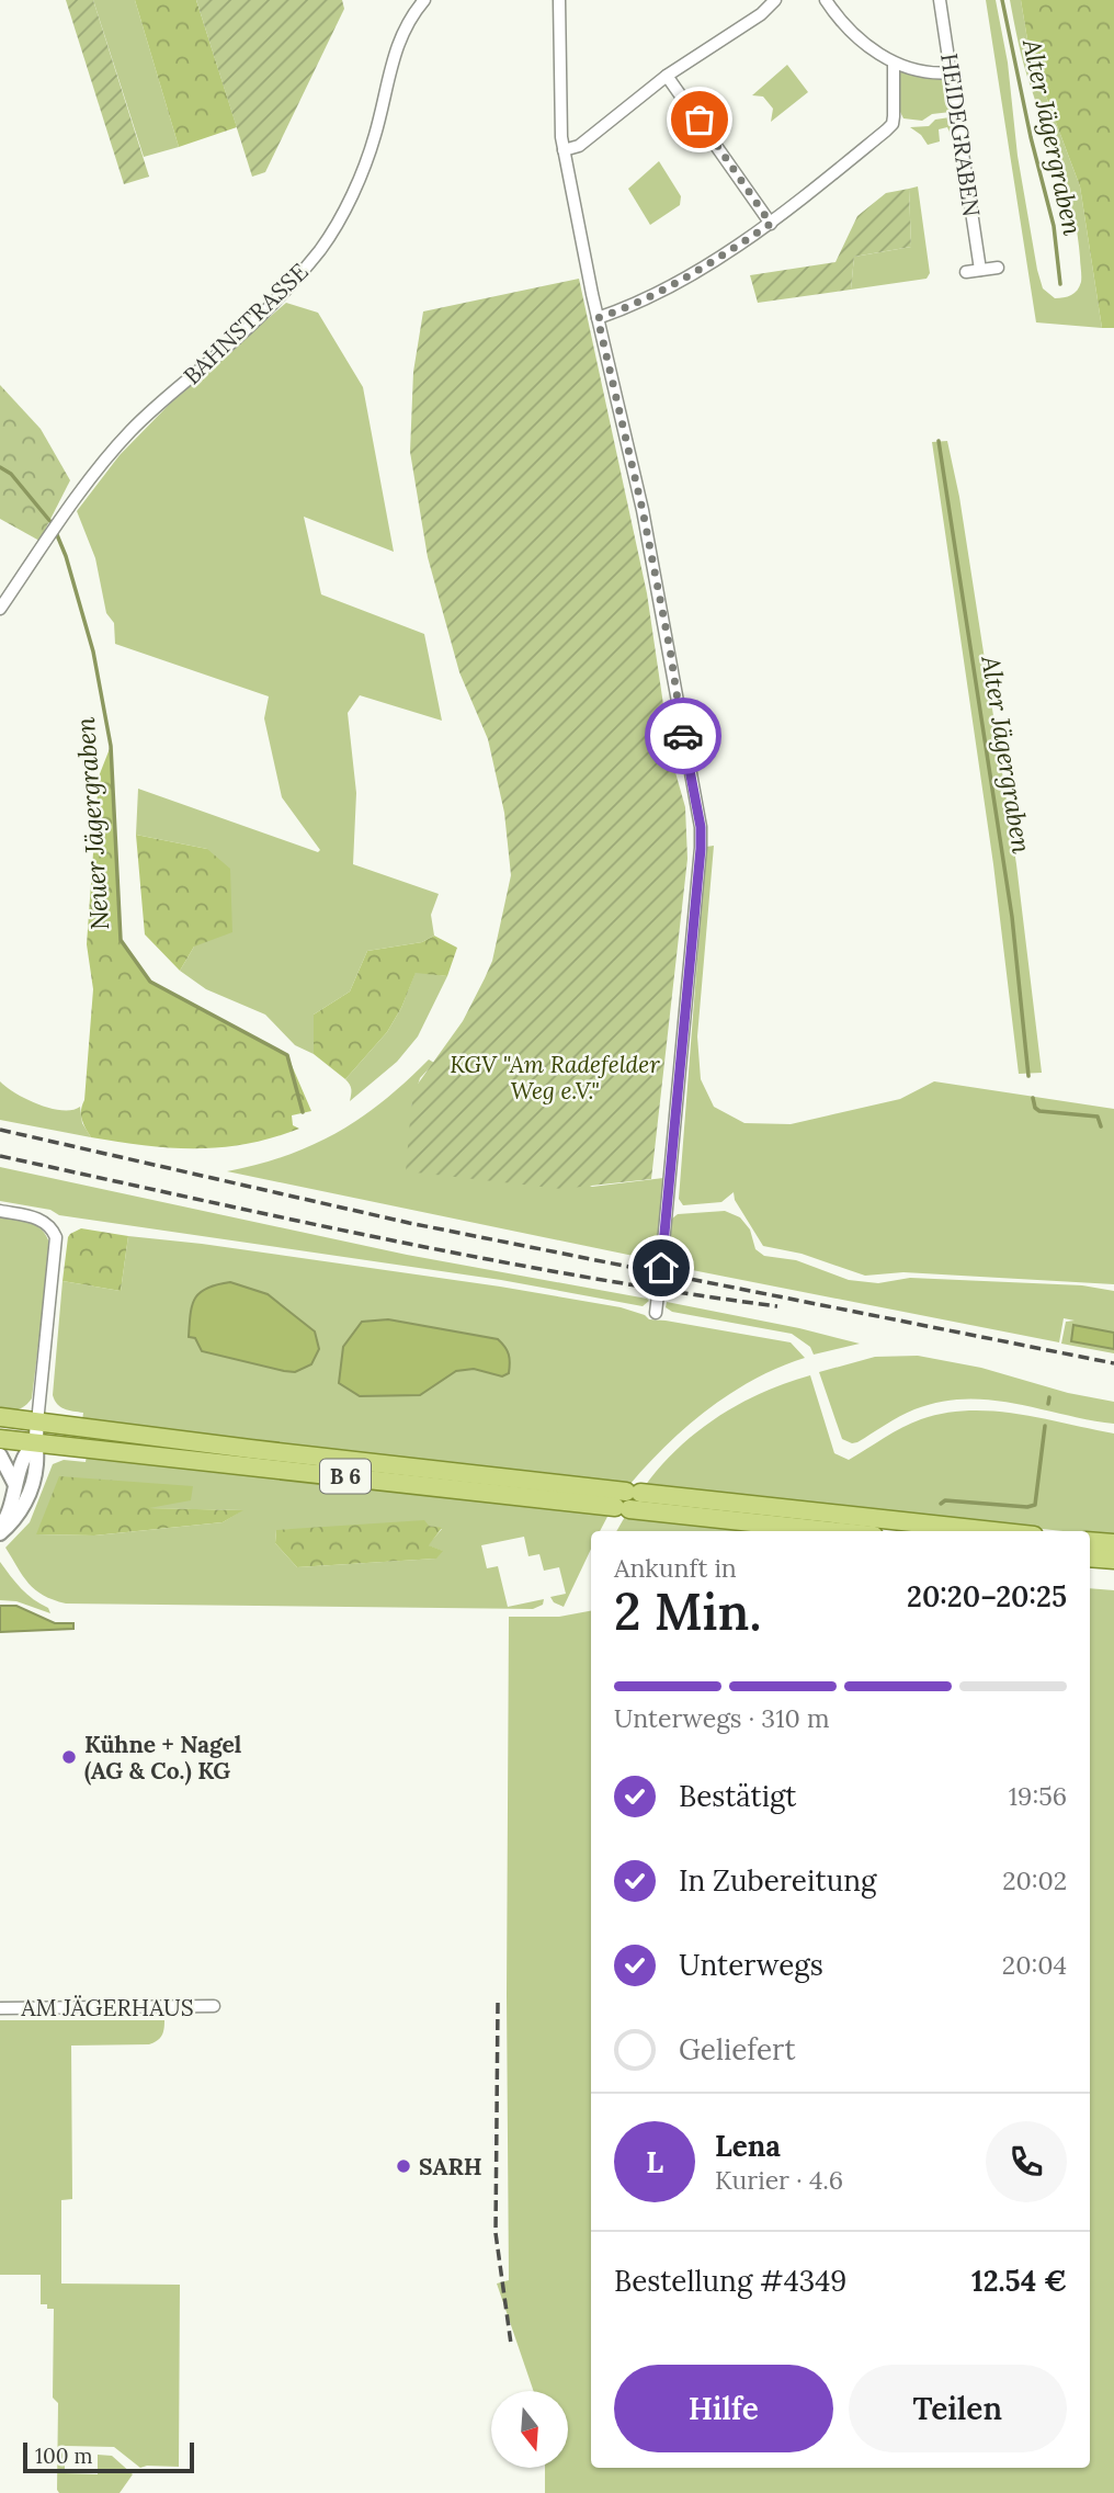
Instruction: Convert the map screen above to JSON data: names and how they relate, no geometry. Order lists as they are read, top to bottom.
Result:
{
  "streets": {
    "main road": ["B 6"],
    "street": ["HEIDEGRABEN", "BAHNSTRASSE", "AM JÄGERHAUS"]
  },
  "water": ["Alter Jägergraben", "Neuer Jägergraben"],
  "parks": ["KGV \"Am Radefelder Weg e.V.\""],
  "places": ["Kühne + Nagel (AG & Co.) KG", "SARH"],
  "scale_bar": "100 m",
  "north": "bottom",
  "page": {
    "heading": ["2 Min.", "Ankunft in", "20:20–20:25"],
    "panel": [
      "Lena",
      "Kurier · 4.6",
      "Bestellung #4349",
      "12.54 €"
    ],
    "bar": "Unterwegs · 310 m",
    "list": [
      ["Bestätigt", "19:56"],
      ["In Zubereitung", "20:02"],
      ["Unterwegs", "20:04"],
      "Geliefert"
    ],
    "round": "L",
    "buttons": ["Hilfe", "Teilen"],
    "scale": "100 m"
  }
}
